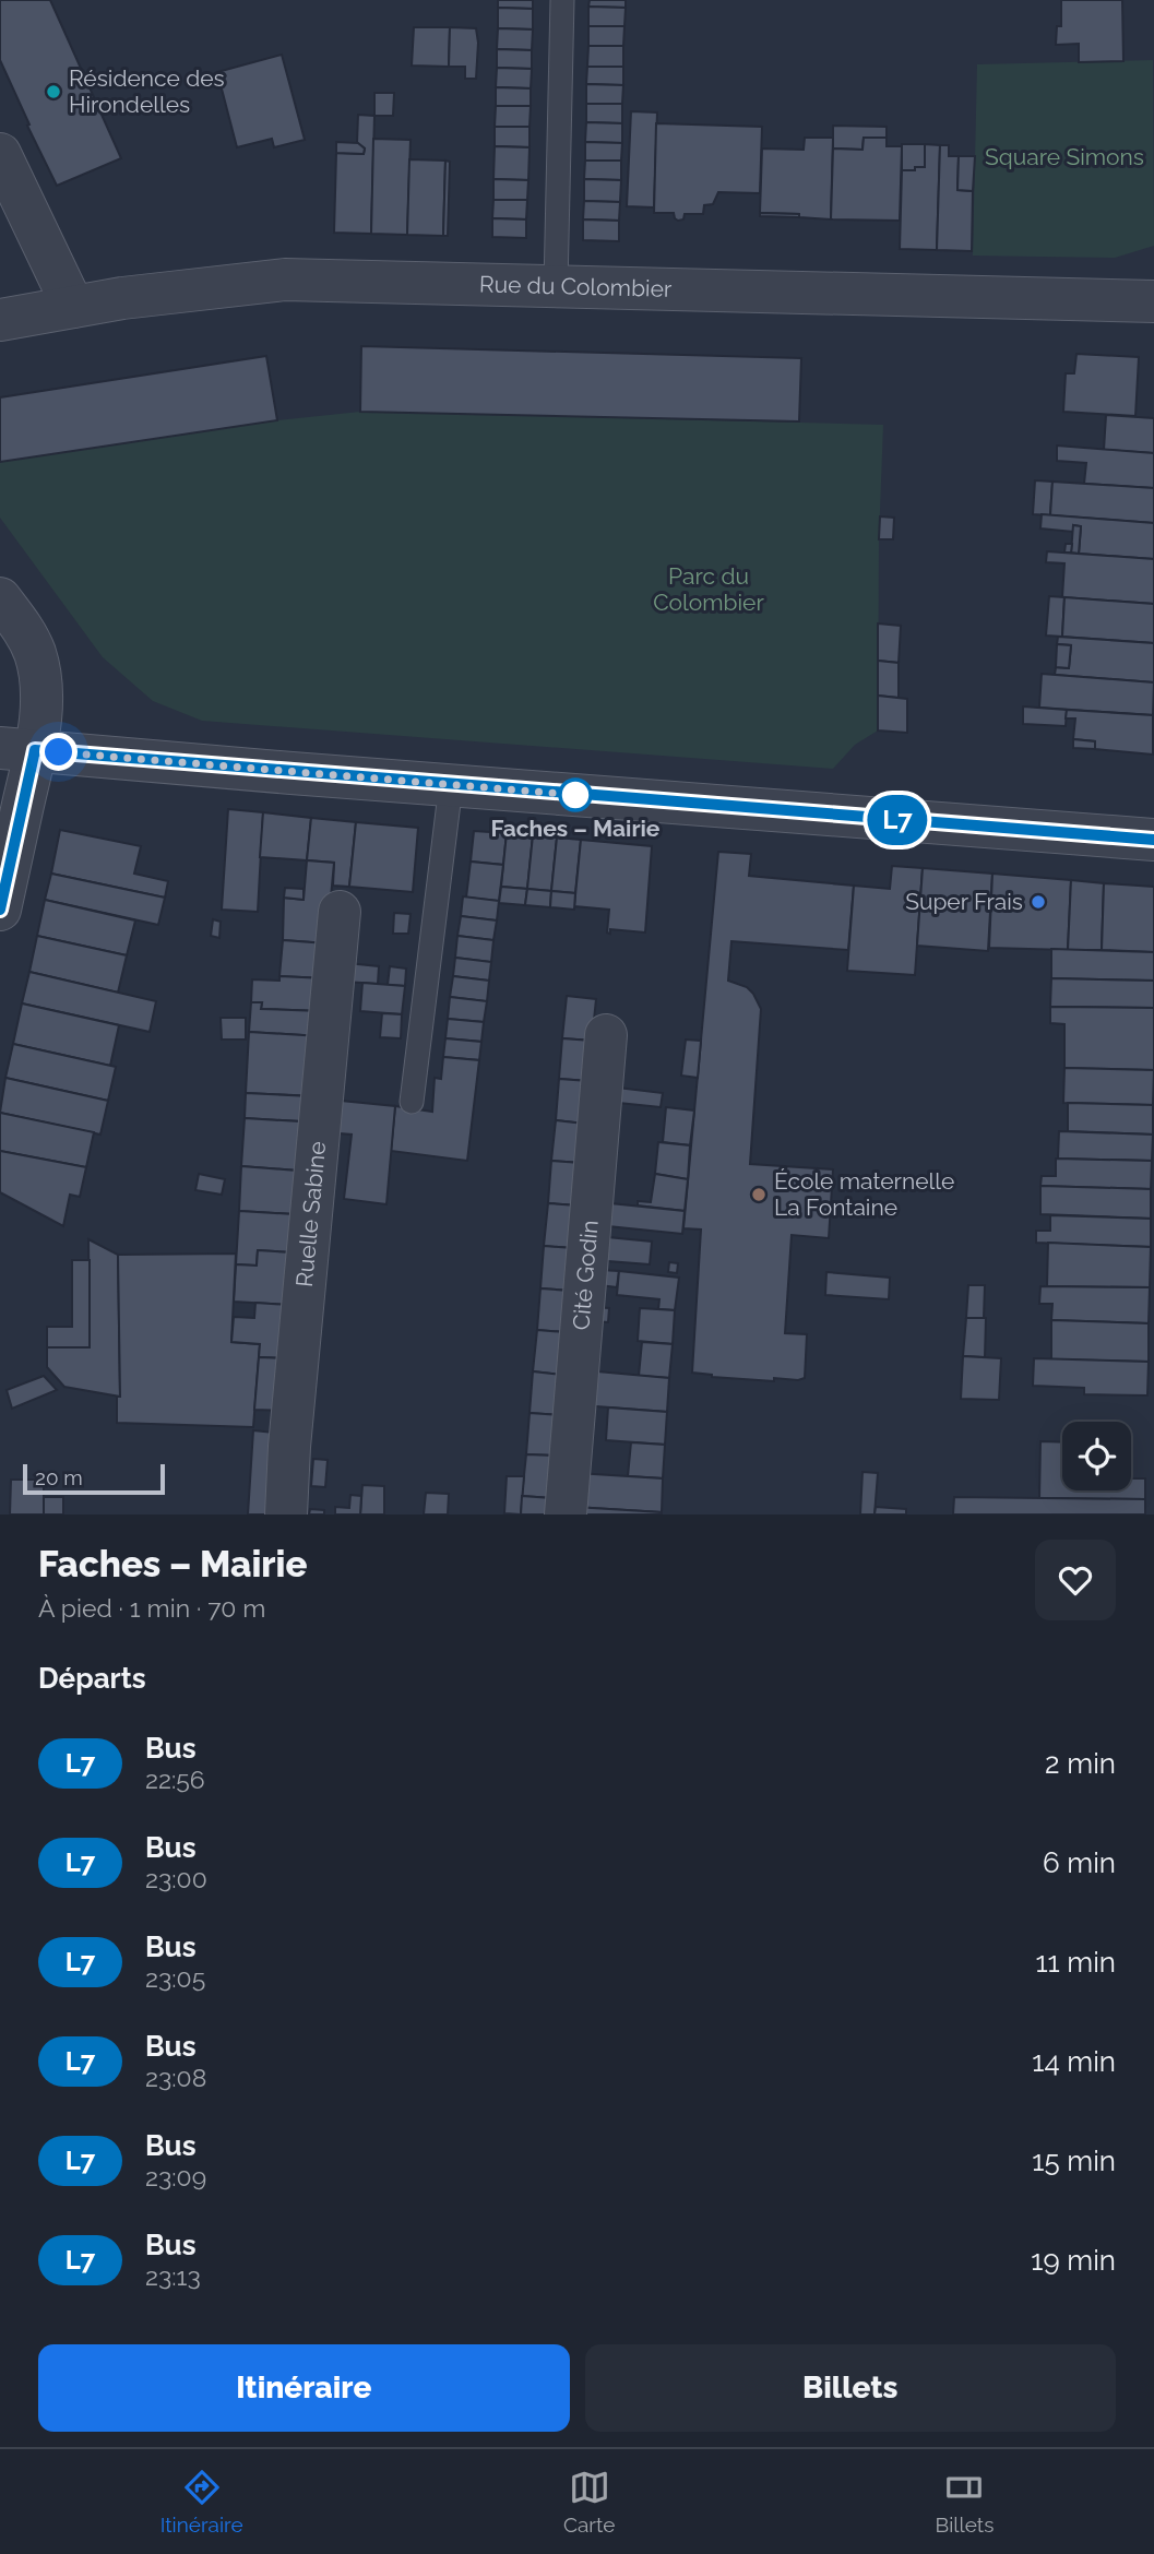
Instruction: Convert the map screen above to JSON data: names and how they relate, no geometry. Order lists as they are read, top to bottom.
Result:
{
  "streets": {
    "street": ["Rue du Colombier", "Ruelle Sabine", "Cité Godin"]
  },
  "parks": ["Square Simons", "Parc du Colombier"],
  "places": [
    "Résidence des Hirondelles",
    "Faches – Mairie",
    "Super Frais",
    "École maternelle La Fontaine"
  ],
  "lines": ["bus line L7"],
  "scale_bar": "20 m",
  "page": {
    "on_map": "L7",
    "scale": "20 m",
    "heading": [
      ["Faches – Mairie", "À pied · 1 min · 70 m"],
      "Départs"
    ],
    "list": [
      {
        "mark": "L7",
        "name": "Bus",
        "note": "22:56",
        "value": "2 min"
      },
      {
        "mark": "L7",
        "name": "Bus",
        "note": "23:00",
        "value": "6 min"
      },
      {
        "mark": "L7",
        "name": "Bus",
        "note": "23:05",
        "value": "11 min"
      },
      {
        "mark": "L7",
        "name": "Bus",
        "note": "23:08",
        "value": "14 min"
      },
      {
        "mark": "L7",
        "name": "Bus",
        "note": "23:09",
        "value": "15 min"
      },
      {
        "mark": "L7",
        "name": "Bus",
        "note": "23:13",
        "value": "19 min"
      }
    ],
    "buttons": ["Itinéraire", "Billets"],
    "tabs": ["Itinéraire", "Carte", "Billets"]
  }
}
